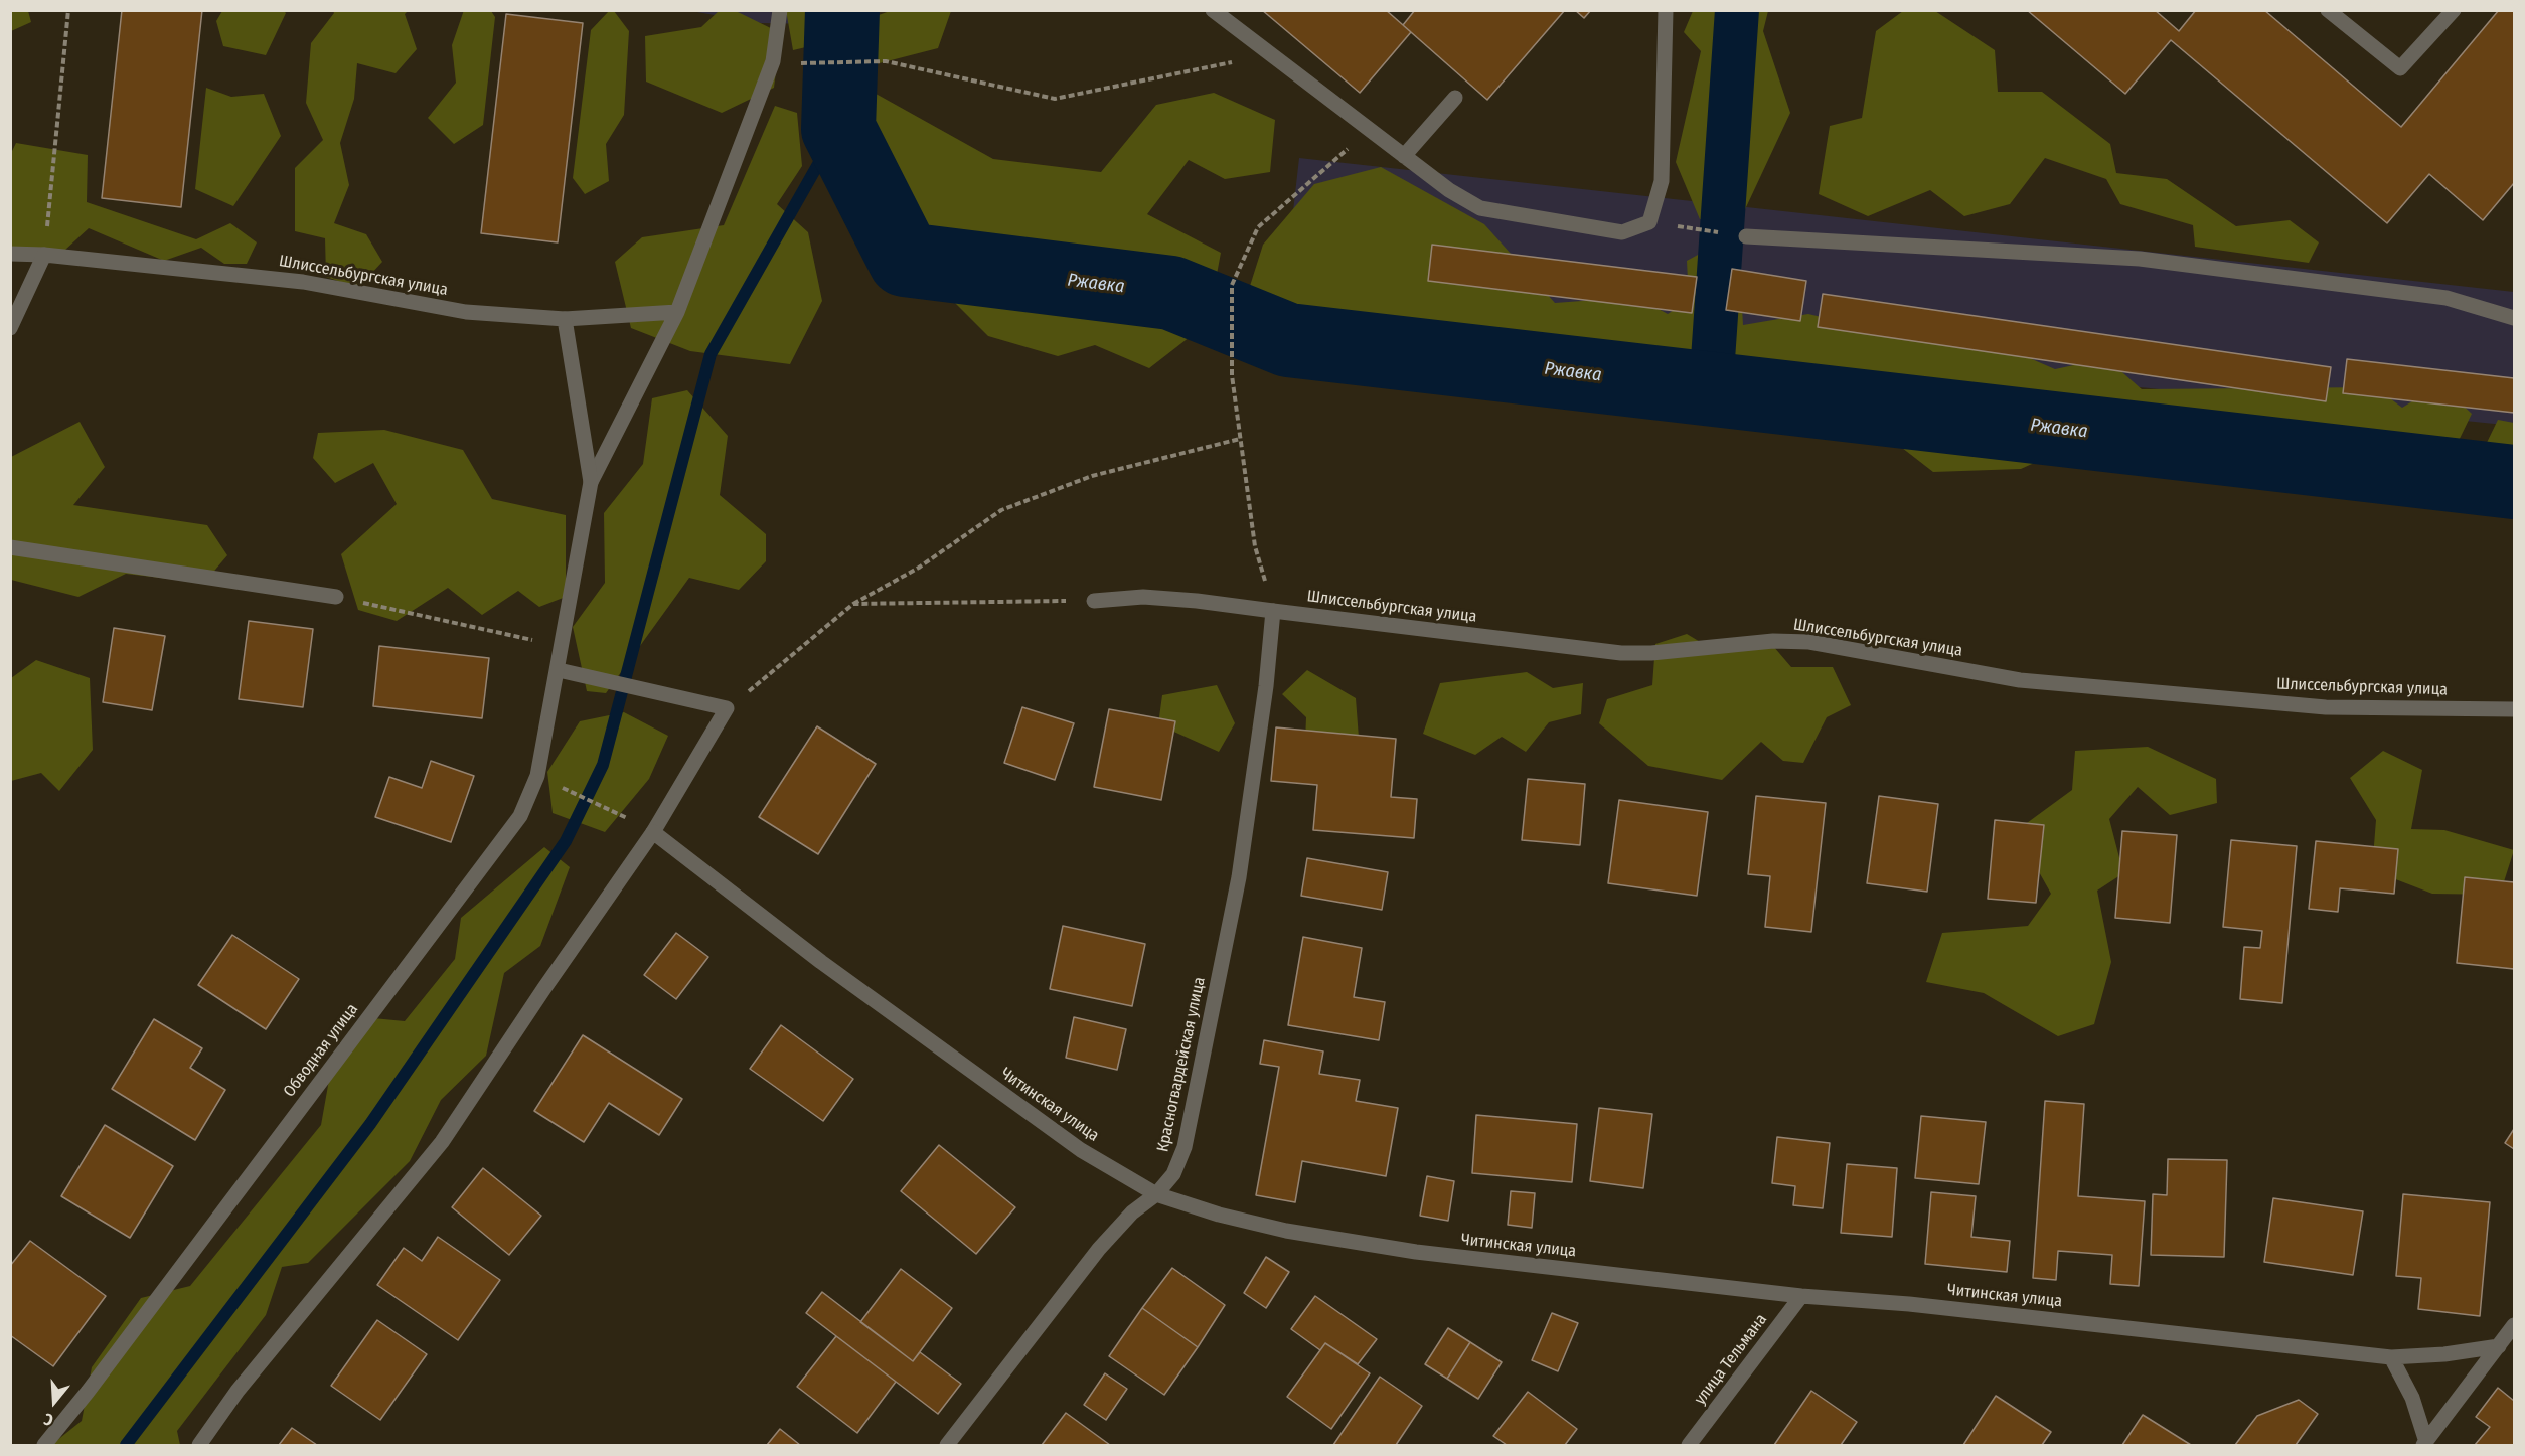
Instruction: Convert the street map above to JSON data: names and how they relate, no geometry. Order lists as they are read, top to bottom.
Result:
{
  "streets": {
    "street": [
      "Шлиссельбургская улица",
      "Обводная улица",
      "Красногвардейская улица",
      "Читинская улица",
      "улица Тельмана"
    ]
  },
  "crossings": [
    ["Шлиссельбургская улица", "Красногвардейская улица"],
    ["Красногвардейская улица", "Читинская улица"],
    ["Читинская улица", "улица Тельмана"]
  ],
  "water": ["Ржавка"],
  "north": "bottom"
}
